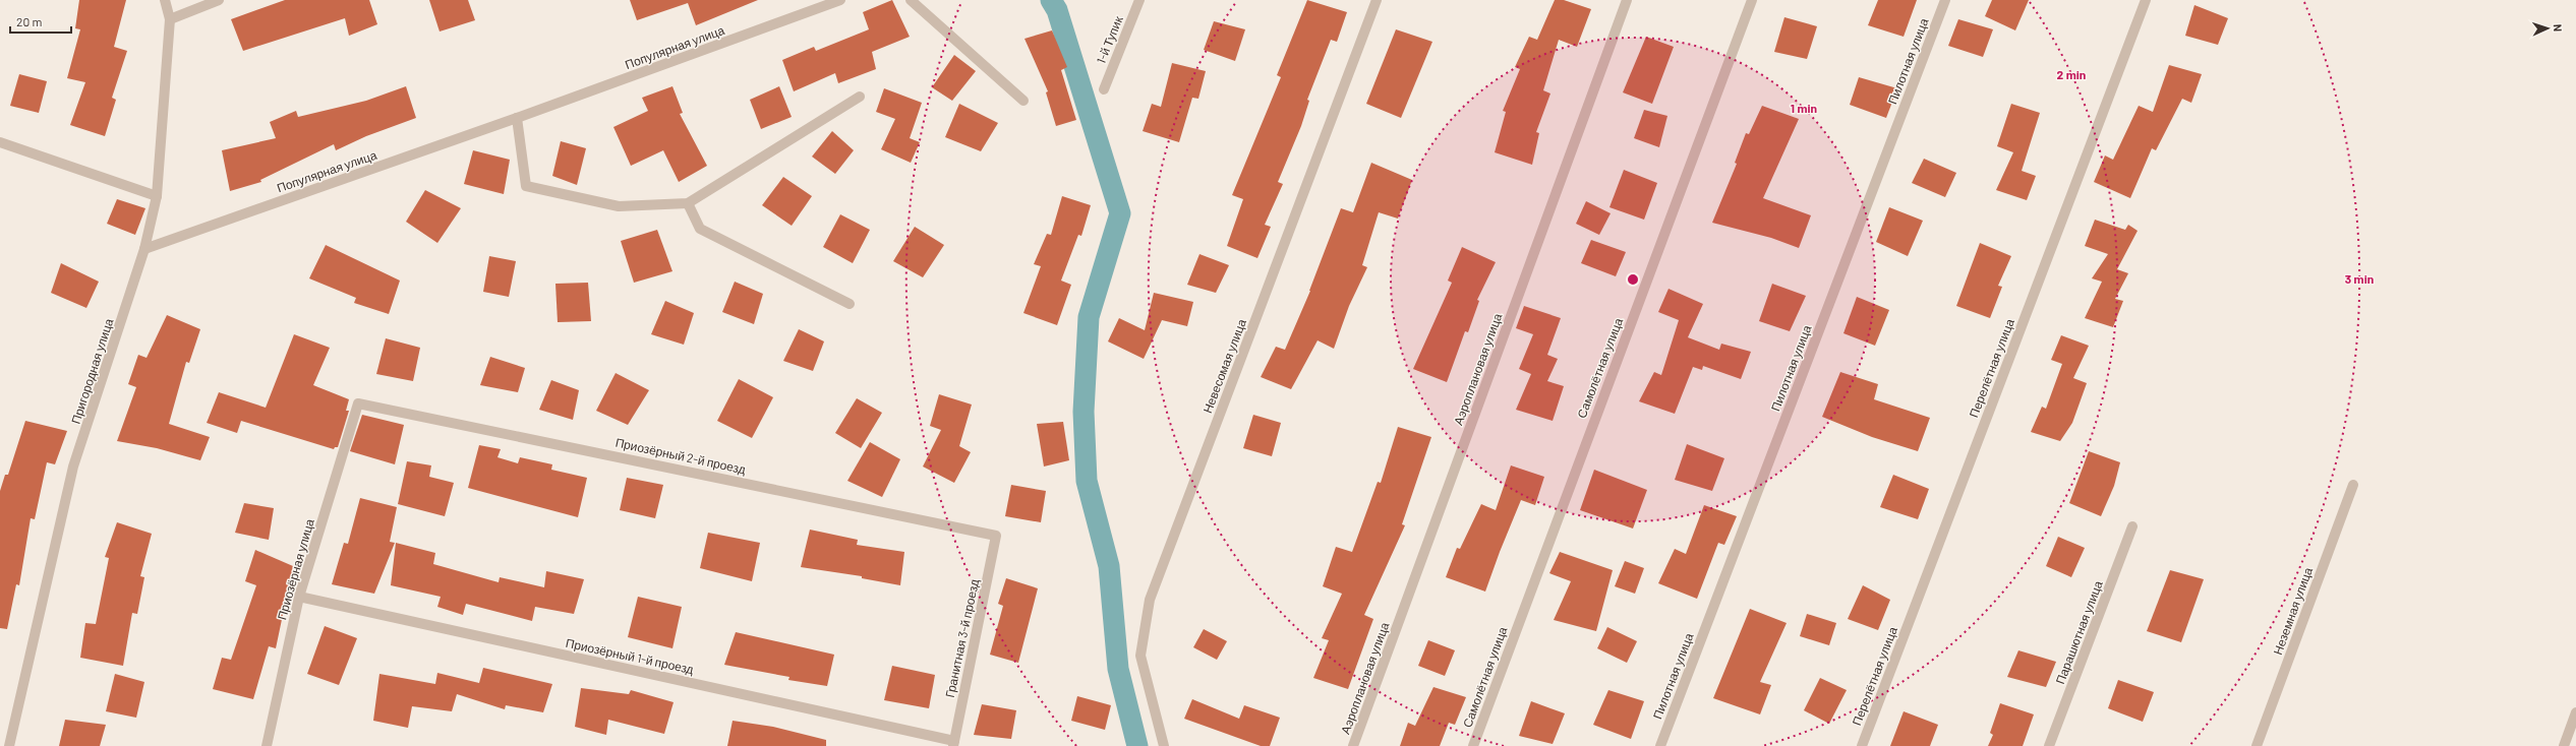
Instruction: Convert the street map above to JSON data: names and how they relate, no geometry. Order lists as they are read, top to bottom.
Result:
{
  "streets": {
    "street": [
      "1-й Тупик",
      "Популярная улица",
      "Пилотная улица",
      "Невесомая улица",
      "Самолётная улица",
      "Перелётная улица",
      "Аэроплановая улица",
      "Пригородная улица",
      "Приозёрный 2-й проезд",
      "Приозёрная улица",
      "Неземная улица",
      "Парашютная улица",
      "Гранитная 3-й проезд",
      "Приозёрный 1-й проезд"
    ]
  },
  "crossings": [
    ["Популярная улица", "Пригородная улица"],
    ["Приозёрный 2-й проезд", "Приозёрная улица"],
    ["Приозёрный 2-й проезд", "Гранитная 3-й проезд"],
    ["Приозёрная улица", "Приозёрный 1-й проезд"],
    ["Гранитная 3-й проезд", "Приозёрный 1-й проезд"]
  ],
  "scale_bar": "20 m",
  "north": "right",
  "rings": ["2 min", "1 min", "3 min"]
}
